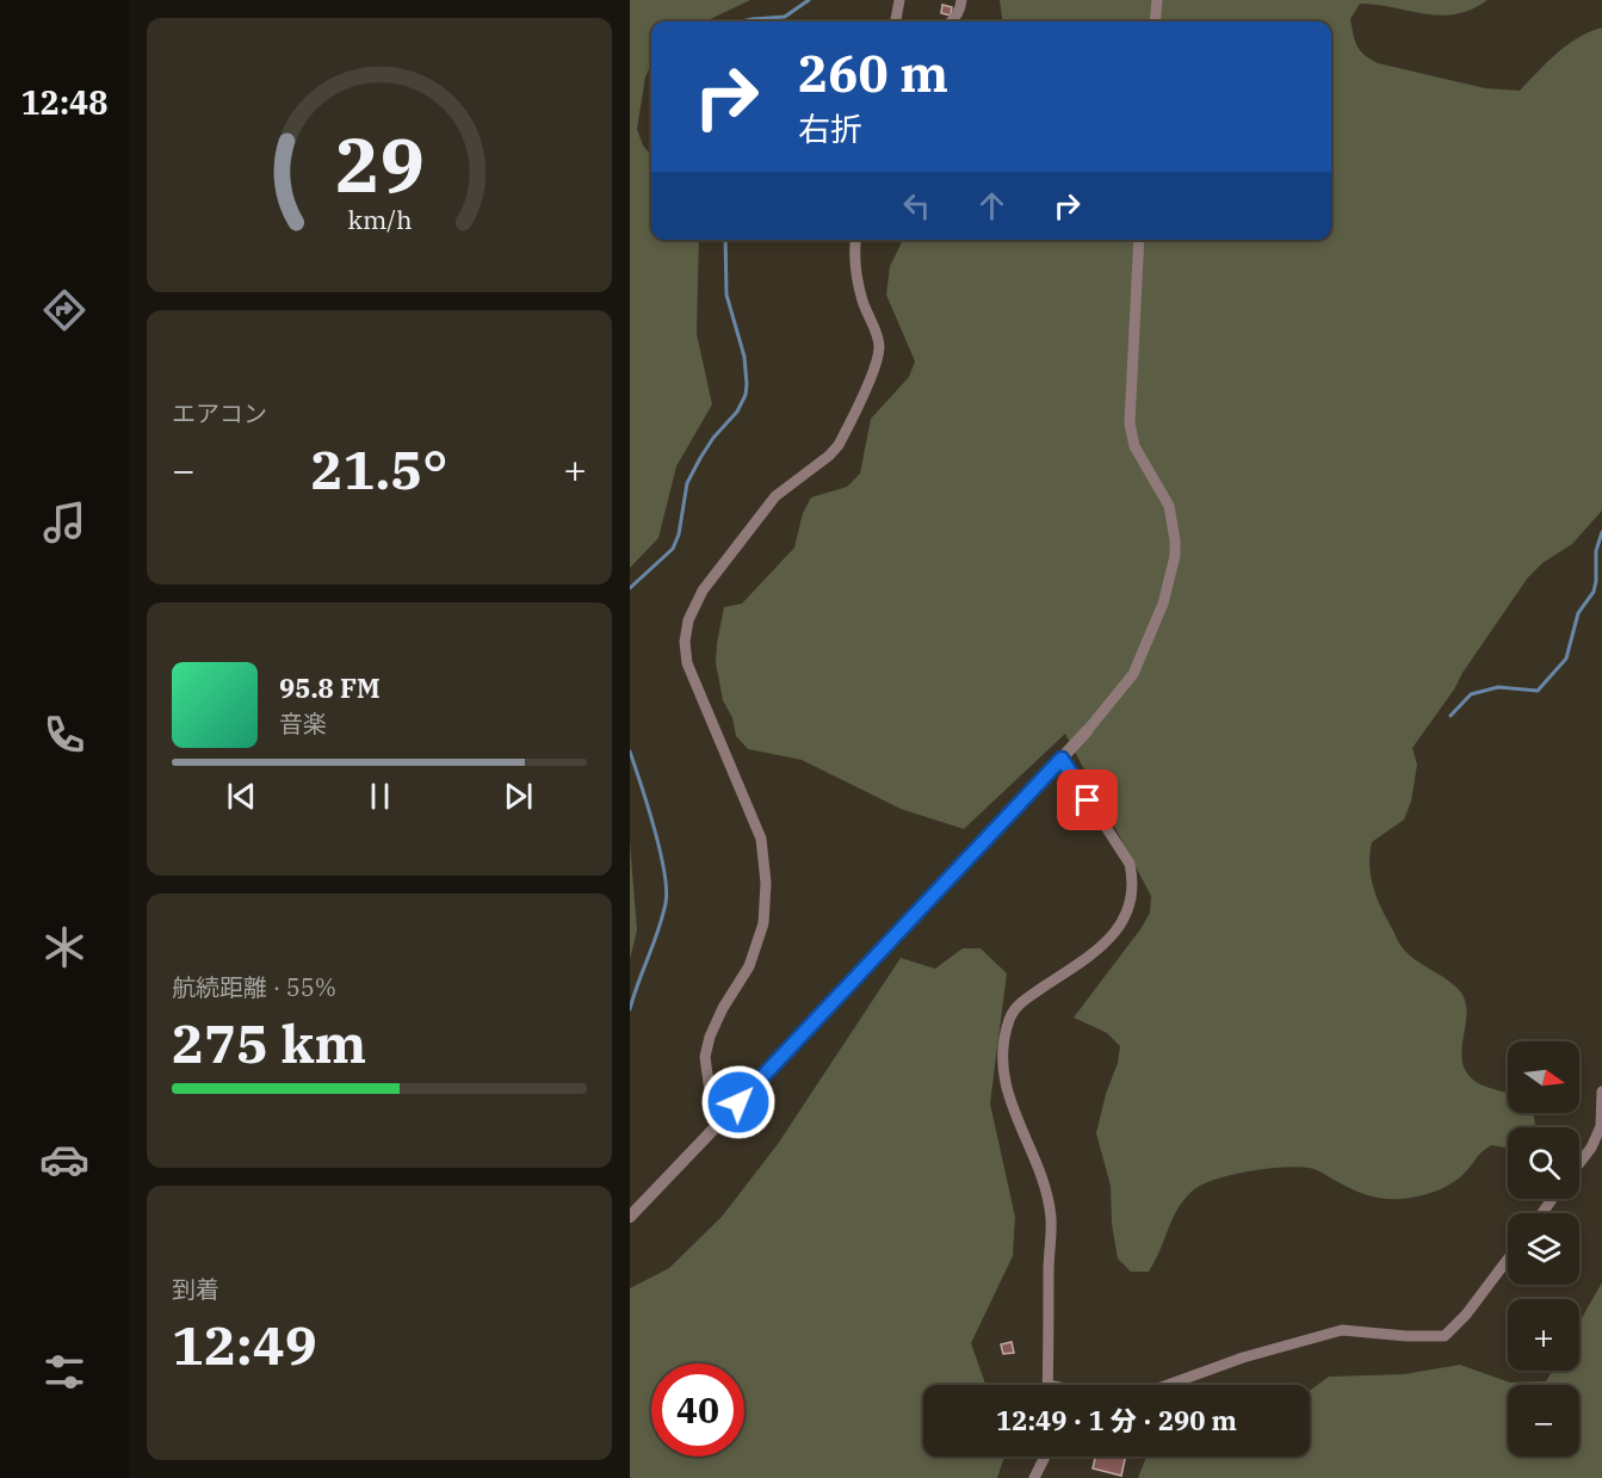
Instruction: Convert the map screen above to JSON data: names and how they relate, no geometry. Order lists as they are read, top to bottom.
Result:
{
  "north": "right",
  "page": {
    "tabs": "12:48",
    "turn": ["260 m", "右折"],
    "tile": [
      "エアコン",
      ["航続距離 · 55%", "275 km"],
      ["到着", "12:49"]
    ],
    "heat": ["−", "21.5°", "+"],
    "song": ["95.8 FM", "音楽"],
    "map_buttons": ["+", "−"],
    "limit": "40",
    "trip": "12:49 · 1 分 · 290 m",
    "gauge": ["29", "km/h"]
  }
}
